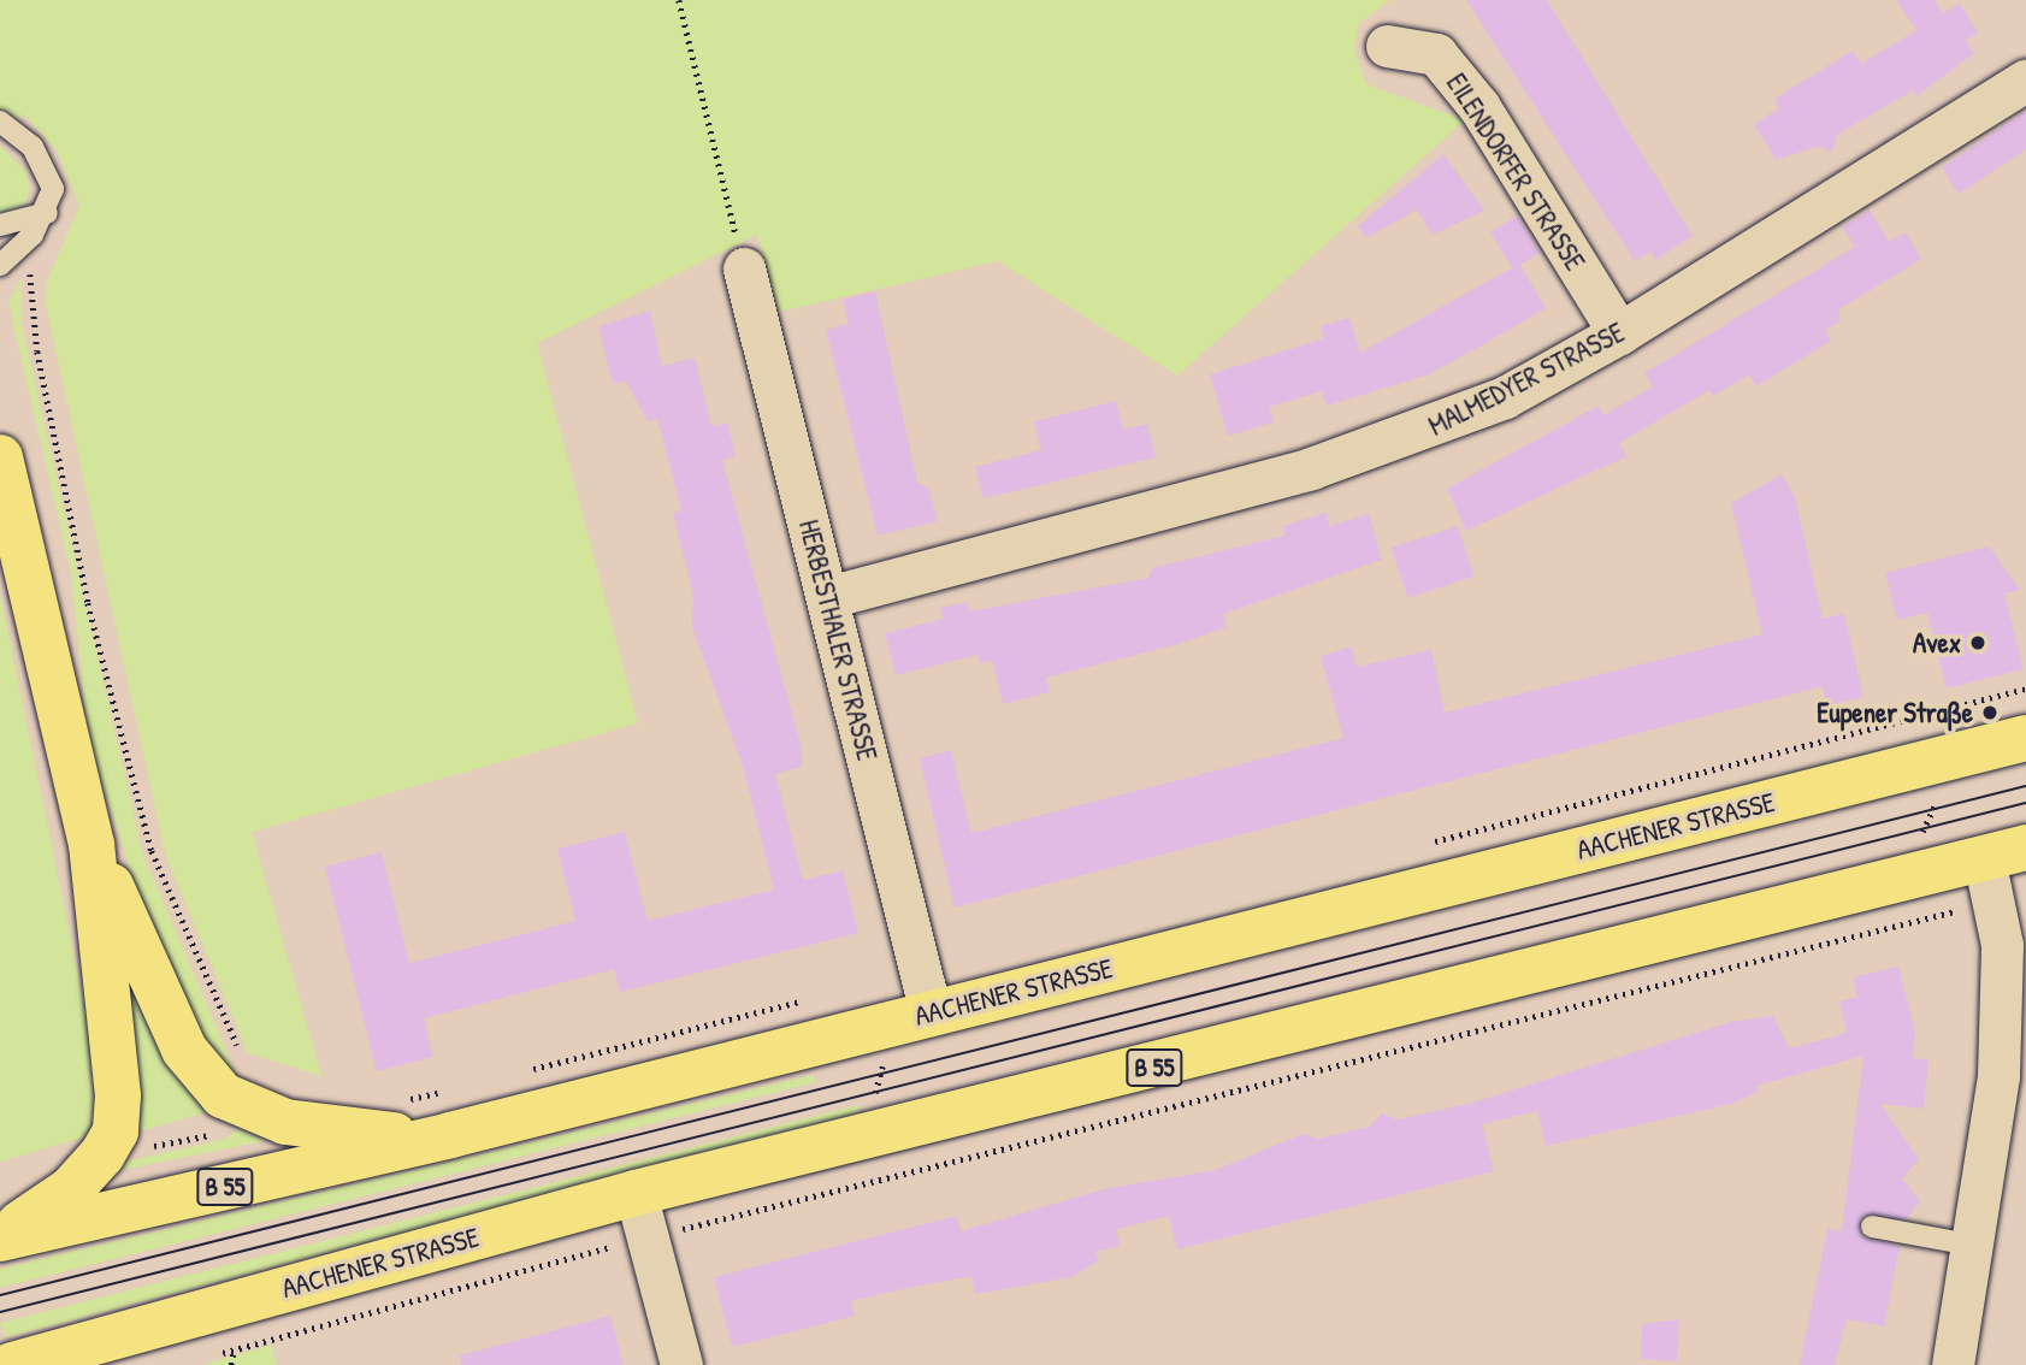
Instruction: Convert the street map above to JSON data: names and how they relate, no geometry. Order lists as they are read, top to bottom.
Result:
{
  "streets": {
    "main road": ["AACHENER STRASSE", "B 55"],
    "street": ["EILENDORFER STRASSE", "MALMEDYER STRASSE", "HERBESTHALER STRASSE"]
  },
  "crossings": [
    ["EILENDORFER STRASSE", "MALMEDYER STRASSE"],
    ["MALMEDYER STRASSE", "HERBESTHALER STRASSE"],
    ["HERBESTHALER STRASSE", "AACHENER STRASSE"]
  ],
  "places": ["Avex", "Eupener Straße"]
}
